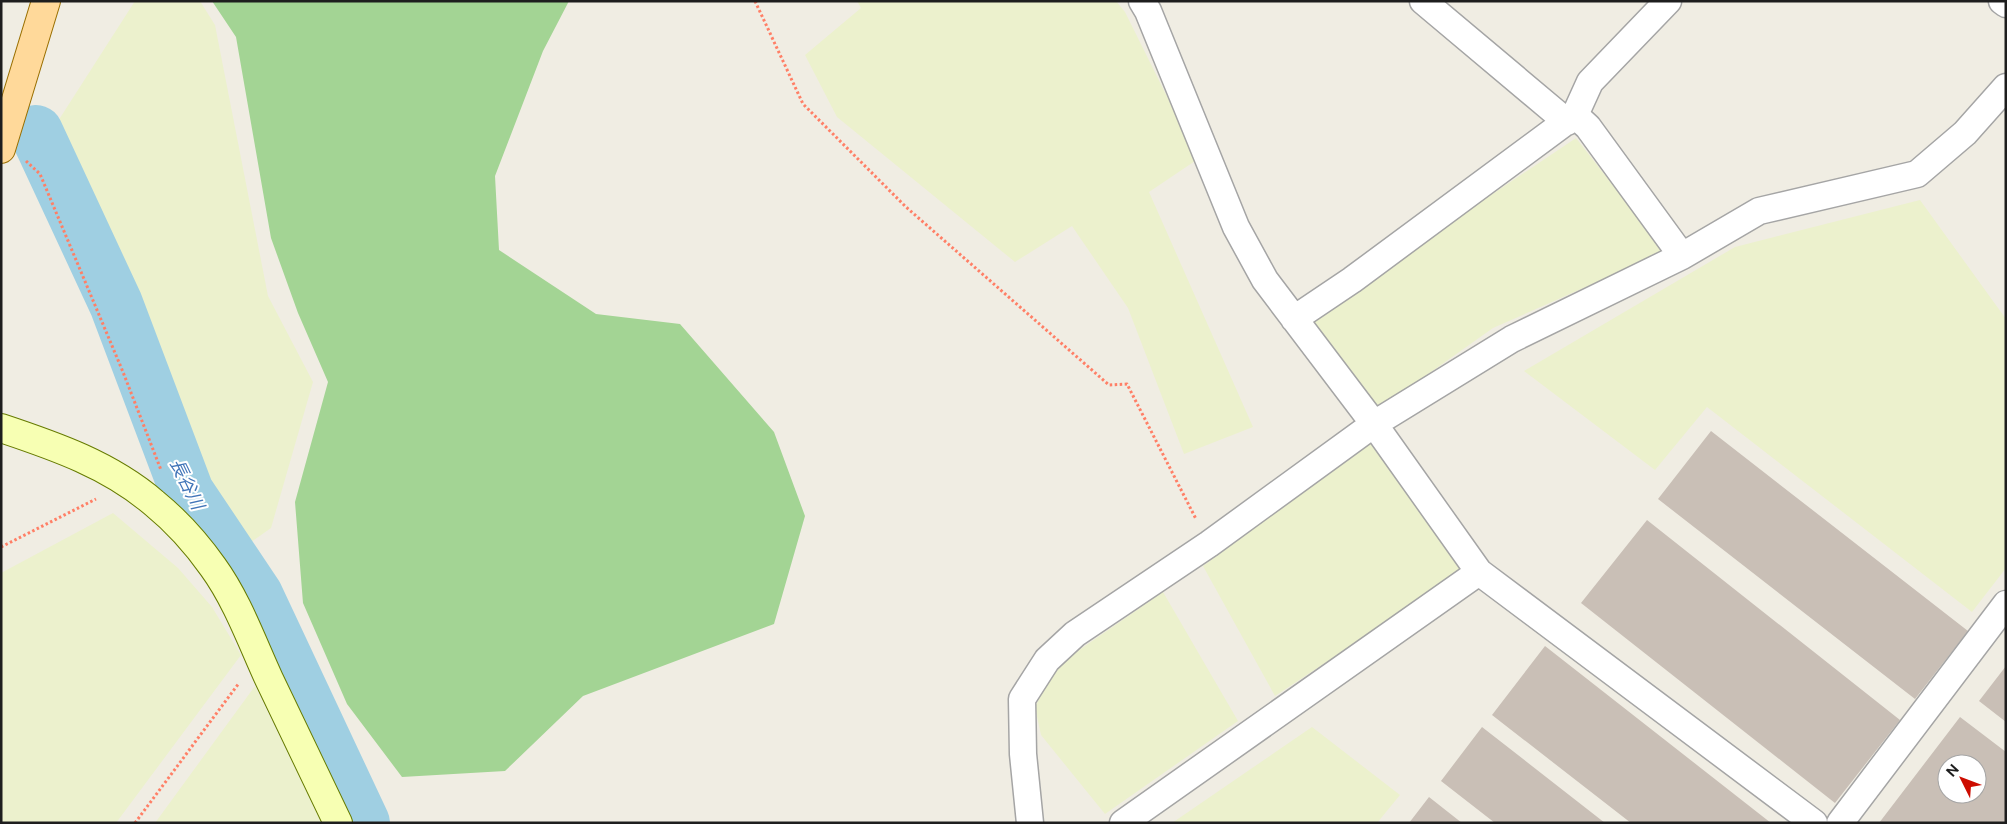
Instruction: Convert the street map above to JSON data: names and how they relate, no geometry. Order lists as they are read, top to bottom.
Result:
{
  "water": ["長谷川"],
  "north": "top left"
}
